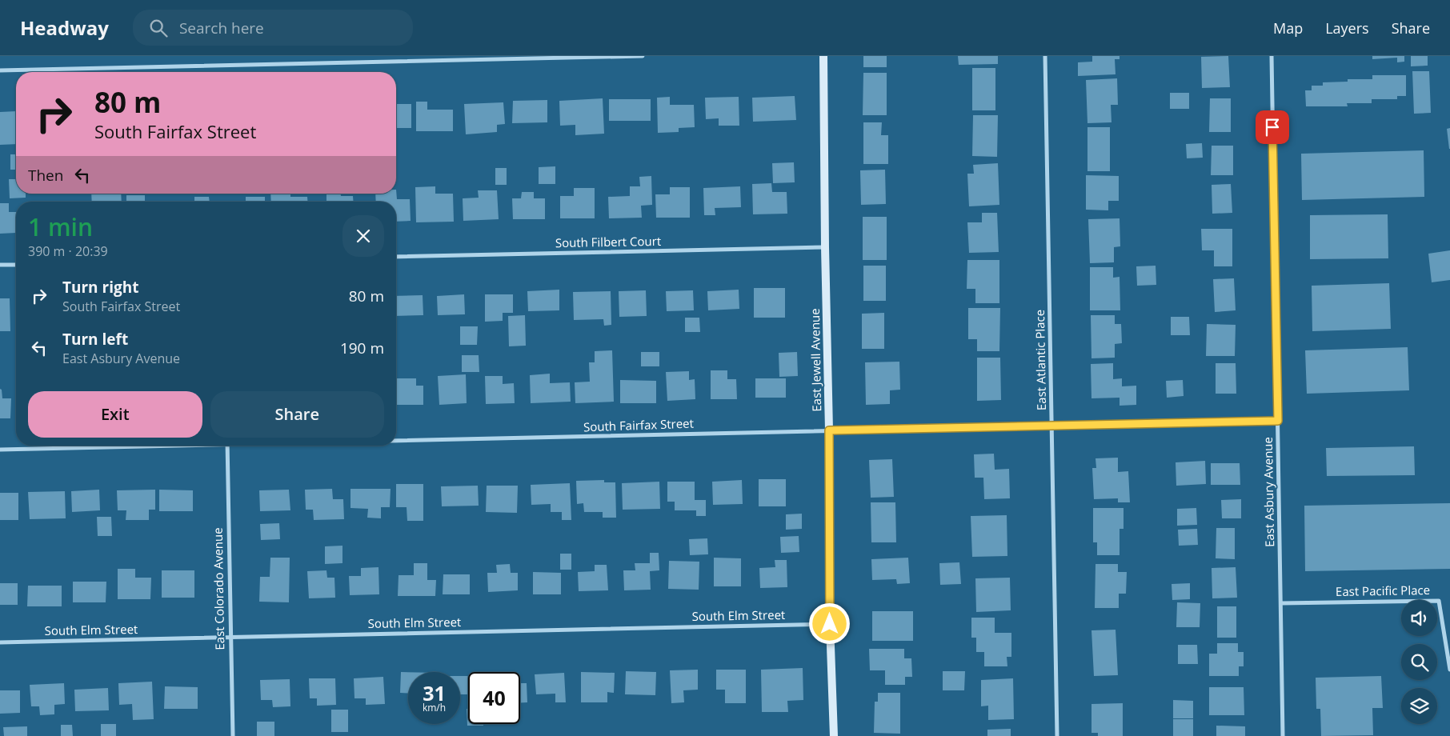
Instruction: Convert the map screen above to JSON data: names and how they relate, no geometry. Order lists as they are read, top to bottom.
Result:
{
  "streets": {
    "street": [
      "South Filbert Court",
      "East Jewell Avenue",
      "East Atlantic Place",
      "South Fairfax Street",
      "East Asbury Avenue",
      "East Colorado Avenue",
      "East Pacific Place",
      "South Elm Street"
    ]
  },
  "crossings": [
    ["South Filbert Court", "East Jewell Avenue"],
    ["East Jewell Avenue", "South Fairfax Street"],
    ["East Jewell Avenue", "South Elm Street"],
    ["East Atlantic Place", "South Fairfax Street"],
    ["South Fairfax Street", "East Asbury Avenue"],
    ["South Fairfax Street", "East Colorado Avenue"],
    ["East Asbury Avenue", "East Pacific Place"],
    ["East Colorado Avenue", "South Elm Street"]
  ],
  "page": {
    "header": "Headway",
    "search": "Search here",
    "nav": ["Map", "Layers", "Share"],
    "turn": ["80 m", "South Fairfax Street"],
    "then": "Then",
    "heading": ["1 min", "390 m · 20:39"],
    "list": [
      {
        "name": "Turn right",
        "note": "South Fairfax Street",
        "value": "80 m"
      },
      {
        "name": "Turn left",
        "note": "East Asbury Avenue",
        "value": "190 m"
      }
    ],
    "buttons": ["Exit", "Share"],
    "speed": "31 km/h",
    "limit": "40"
  }
}
